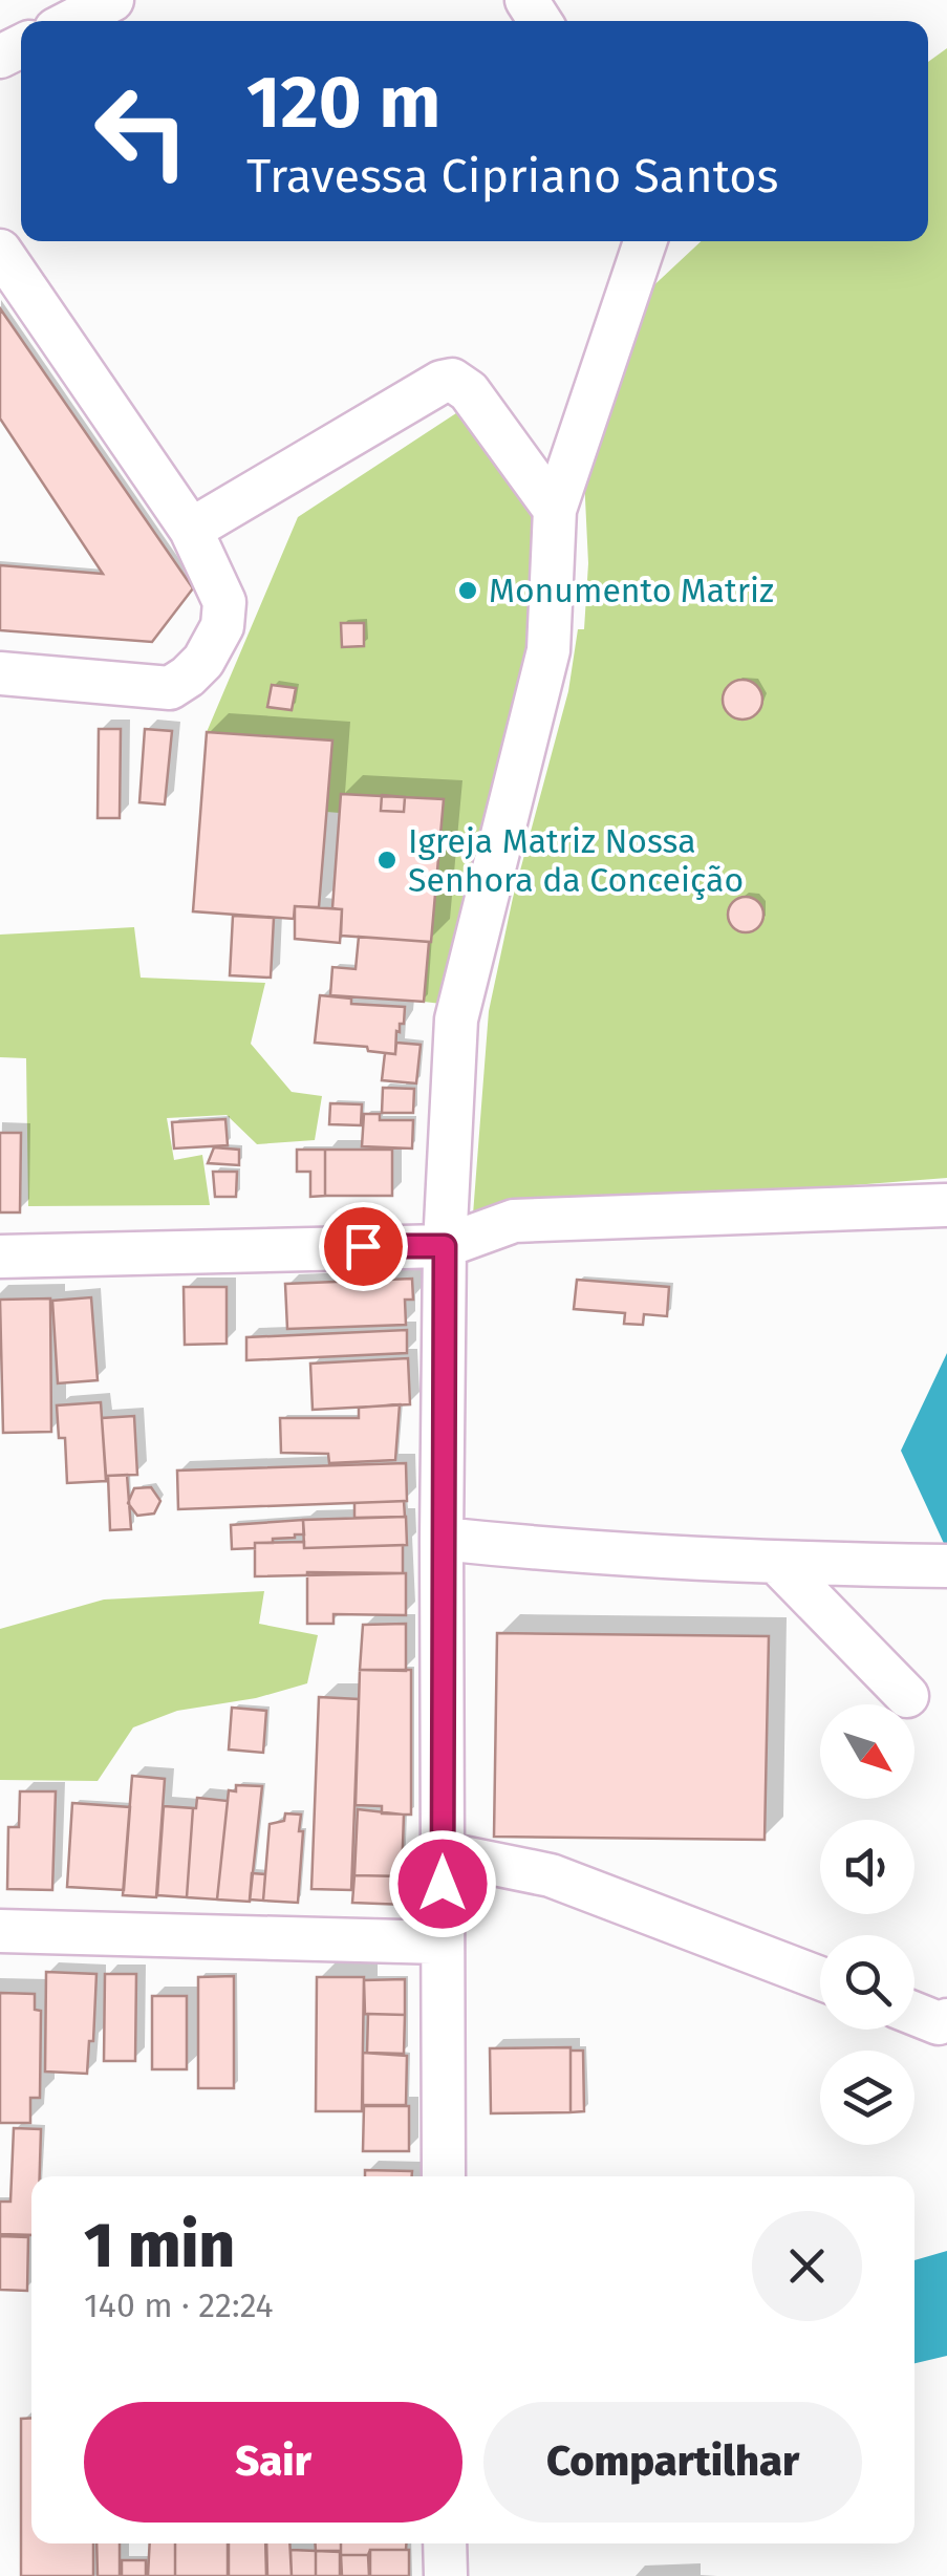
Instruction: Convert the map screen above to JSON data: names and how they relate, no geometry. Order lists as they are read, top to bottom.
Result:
{
  "places": ["Monumento Matriz", "Igreja Matriz Nossa Senhora da Conceição"],
  "north": "bottom right",
  "page": {
    "turn": ["120 m", "Travessa Cipriano Santos"],
    "heading": ["1 min", "140 m · 22:24"],
    "buttons": ["Sair", "Compartilhar"]
  }
}
